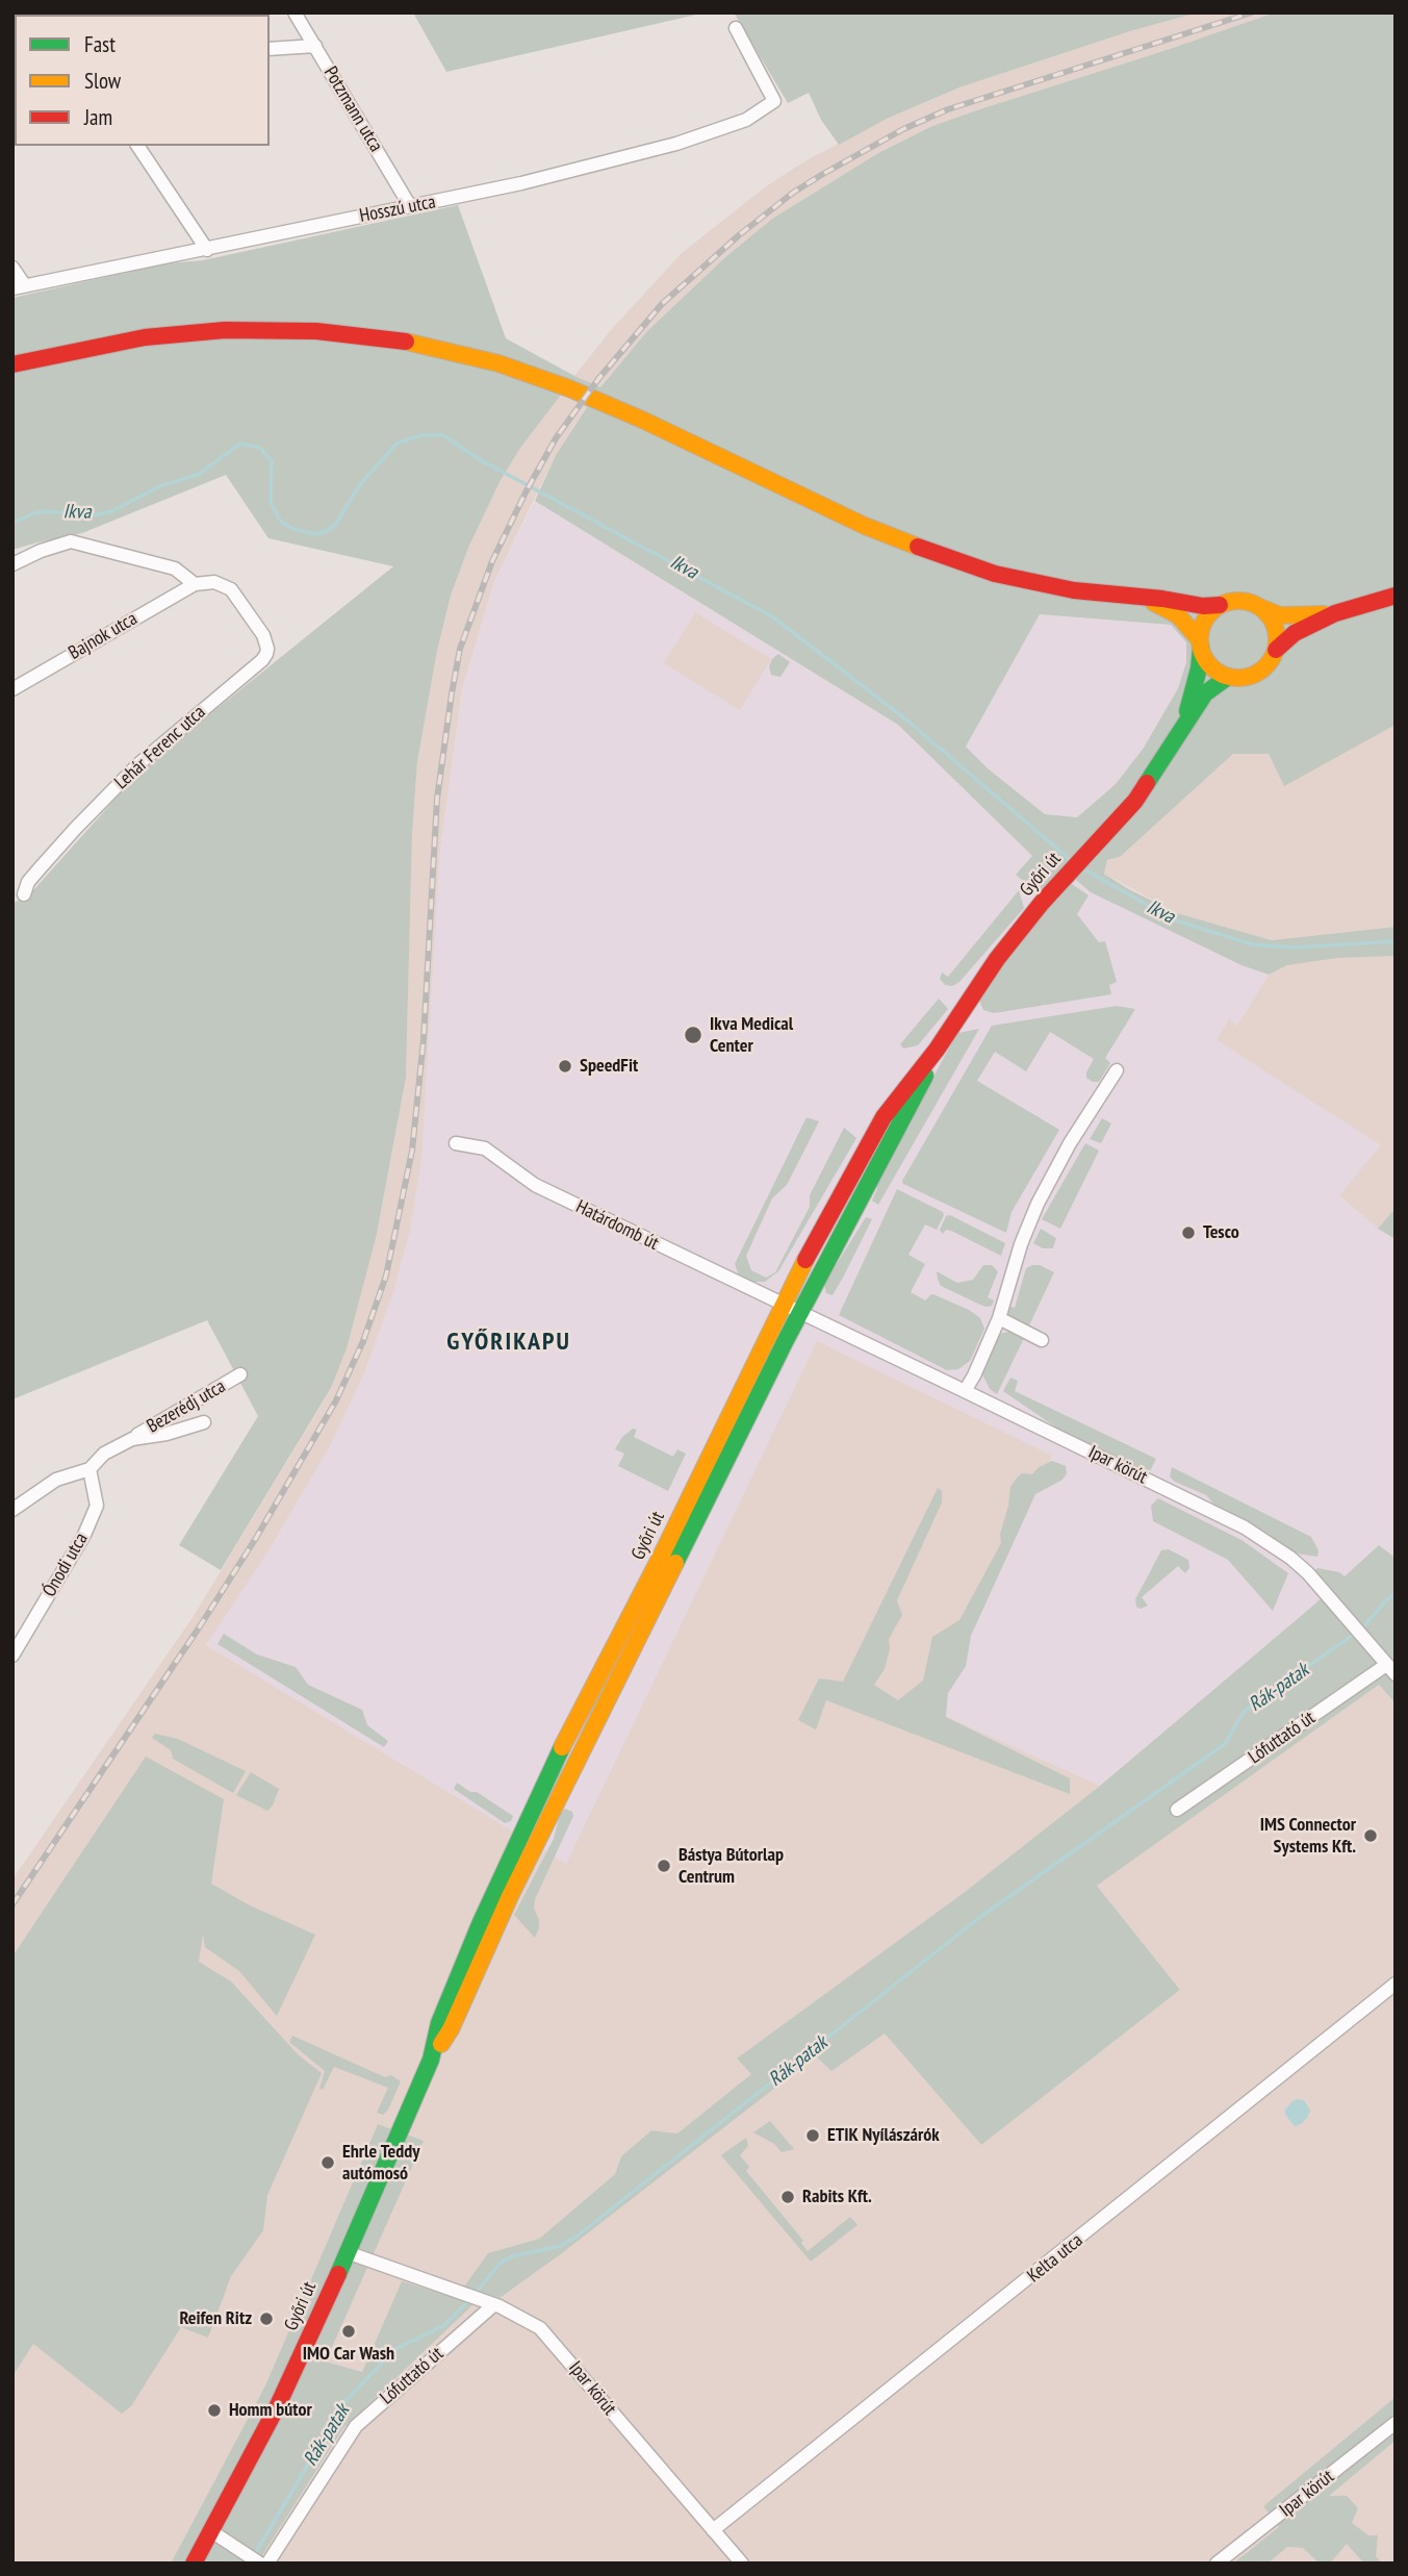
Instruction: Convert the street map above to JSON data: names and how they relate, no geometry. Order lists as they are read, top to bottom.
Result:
{
  "streets": {
    "main road": ["Győri út"],
    "street": [
      "Potzmann utca",
      "Hosszú utca",
      "Bajnok utca",
      "Lehár Ferenc utca",
      "Határdomb út",
      "Bezerédj utca",
      "Ipar körút",
      "Ónodi utca",
      "Lófuttató út",
      "Kelta utca"
    ]
  },
  "crossings": [
    ["Potzmann utca", "Hosszú utca"],
    ["Bajnok utca", "Lehár Ferenc utca"],
    ["Győri út", "Határdomb út"],
    ["Győri út", "Ipar körút"],
    ["Határdomb út", "Ipar körút"],
    ["Bezerédj utca", "Ónodi utca"],
    ["Ipar körút", "Lófuttató út"],
    ["Ipar körút", "Kelta utca"]
  ],
  "districts": ["GYŐRIKAPU"],
  "water": ["Ikva", "Rák-patak"],
  "places": [
    "Ikva Medical Center",
    "SpeedFit",
    "Tesco",
    "IMS Connector Systems Kft.",
    "Bástya Bútorlap Centrum",
    "ETIK Nyílászárók",
    "Ehrle Teddy autómosó",
    "Rabits Kft.",
    "Reifen Ritz",
    "IMO Car Wash",
    "Homm bútor"
  ],
  "legend": ["Fast", "Slow", "Jam"]
}
